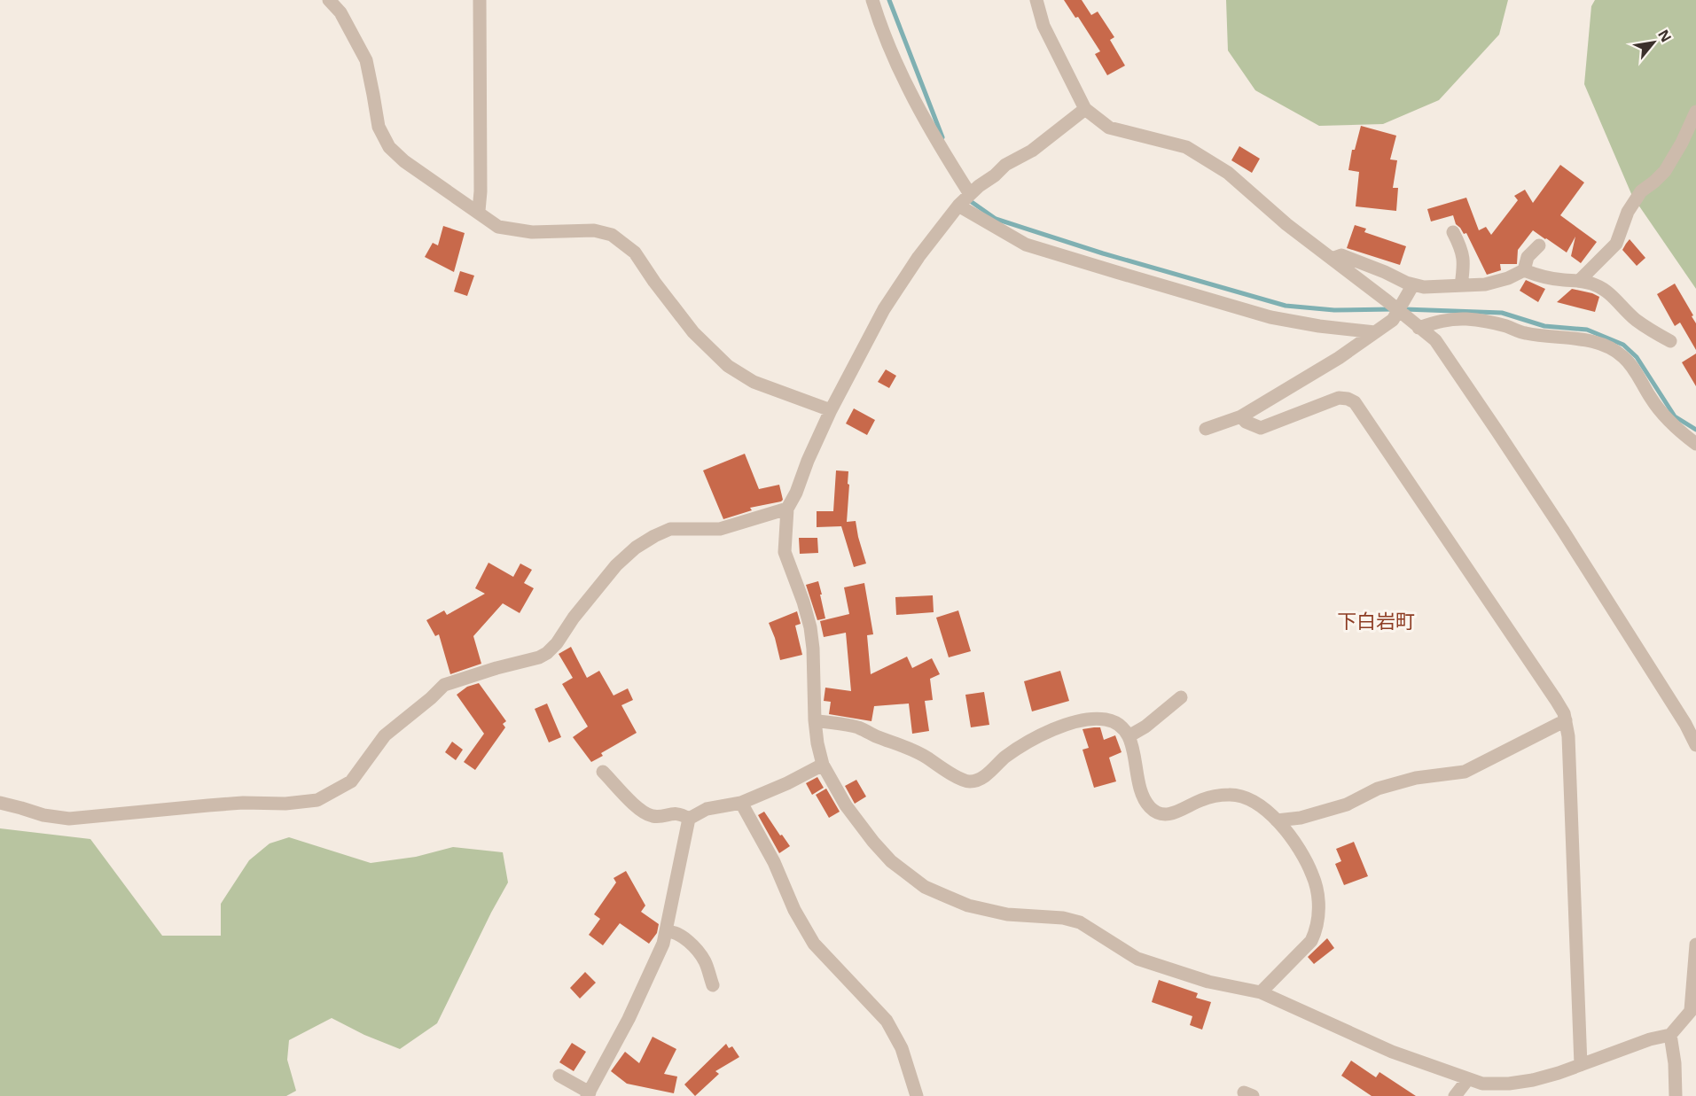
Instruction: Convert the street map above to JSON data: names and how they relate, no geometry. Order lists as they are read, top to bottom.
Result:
{
  "districts": ["下白岩町"],
  "north": "top right"
}
